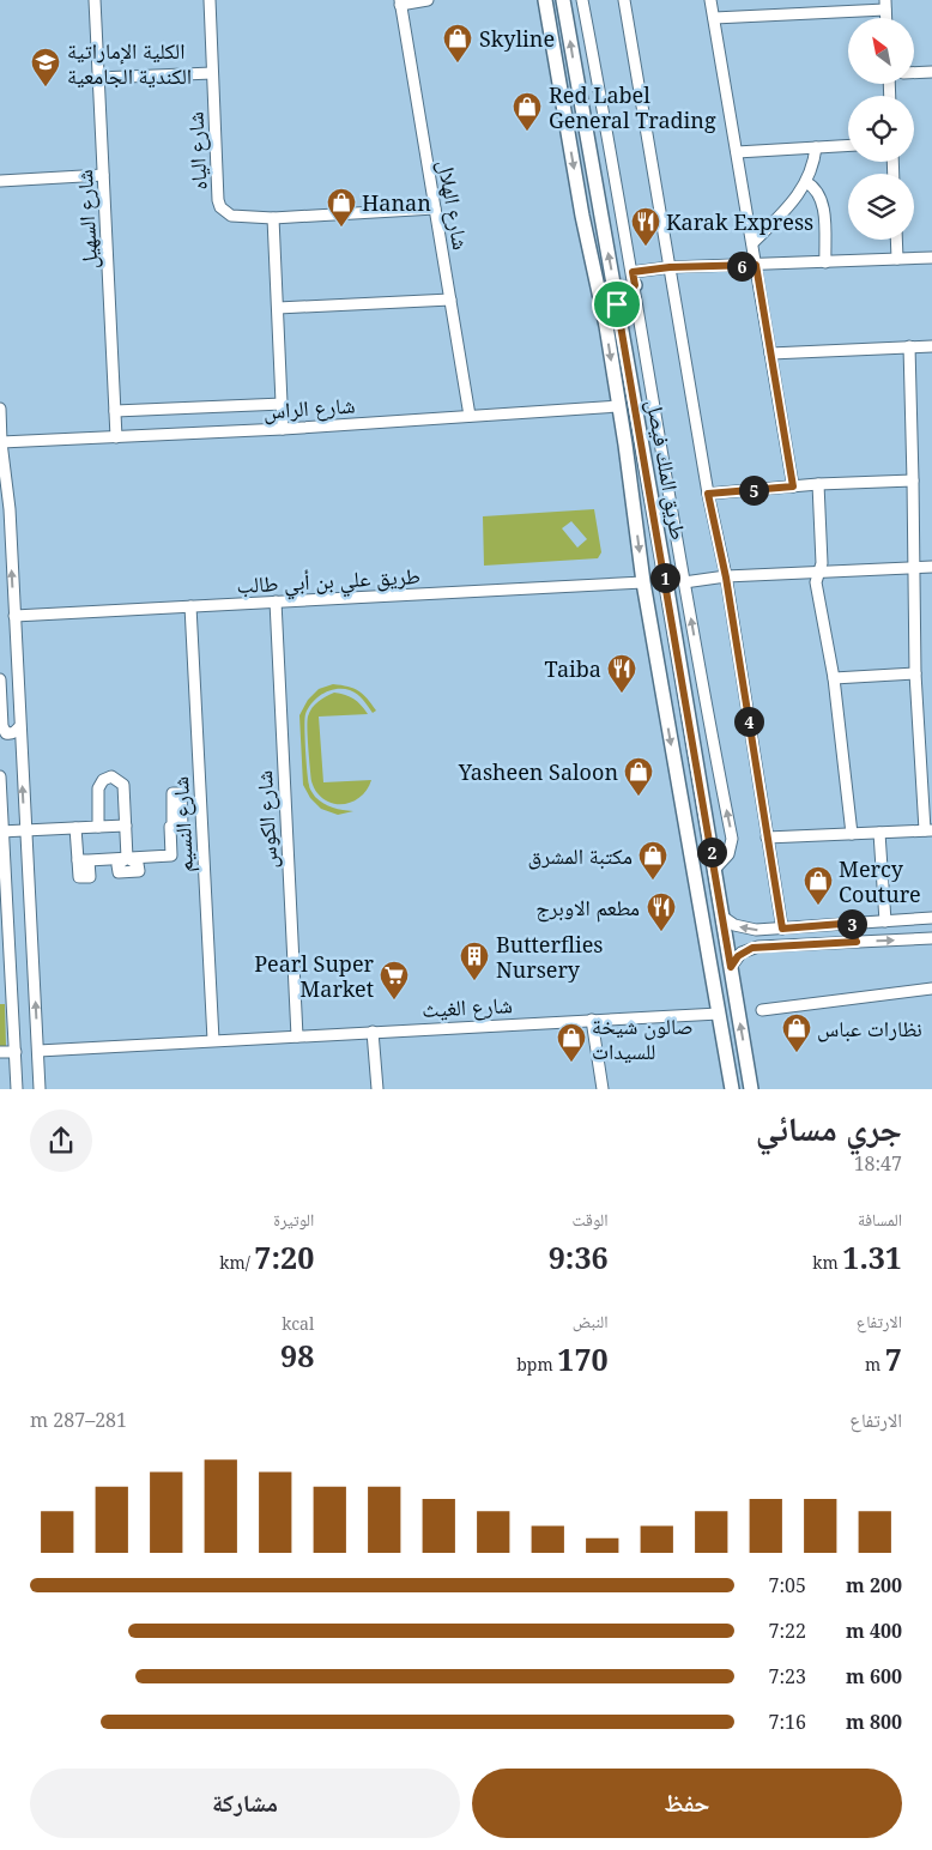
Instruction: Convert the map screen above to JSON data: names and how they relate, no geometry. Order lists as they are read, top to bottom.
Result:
{
  "streets": {
    "main road": ["طريق الملك فيصل"],
    "street": [
      "شارع الياه",
      "شارع الهلال",
      "شارع السهيل",
      "شارع الراس",
      "طريق علي بن أبي طالب",
      "شارع الكوس",
      "شارع النسيم",
      "شارع الغيث"
    ]
  },
  "crossings": [
    ["شارع الياه", "شارع الهلال"],
    ["شارع الهلال", "شارع الراس"],
    ["شارع السهيل", "شارع الراس"],
    ["شارع الراس", "طريق الملك فيصل"],
    ["طريق الملك فيصل", "طريق علي بن أبي طالب"],
    ["طريق الملك فيصل", "شارع الغيث"],
    ["طريق علي بن أبي طالب", "شارع الكوس"],
    ["طريق علي بن أبي طالب", "شارع النسيم"],
    ["شارع الكوس", "شارع الغيث"],
    ["شارع النسيم", "شارع الغيث"]
  ],
  "places": {
    "shop": [
      "Skyline",
      "Red Label General Trading",
      "Hanan",
      "Yasheen Saloon",
      "مكتبة المشرق",
      "Mercy Couture",
      "نظارات عباس",
      "صالون شيخة للسيدات"
    ],
    "school or university": ["الكلية الإماراتية الكندية الجامعية"],
    "restaurant": ["Karak Express", "Taiba", "مطعم الاوبرج"],
    "building": ["Butterflies Nursery"],
    "supermarket": ["Pearl Super Market"]
  },
  "north": "top left",
  "page": {
    "pins": [
      "6",
      "5",
      "1",
      "4",
      "2",
      "3"
    ],
    "heading": ["جري مسائي", "18:47"],
    "stats": [
      ["المسافة", "1.31 km"],
      ["الوقت", "9:36"],
      ["الوتيرة", "7:20 /km"],
      ["الارتفاع", "7 m"],
      ["النبض", "170 bpm"],
      ["kcal", "98"]
    ],
    "chart": ["الارتفاع", "281–287 m"],
    "list": [
      {
        "name": "200 m",
        "note": "7:05"
      },
      {
        "name": "400 m",
        "note": "7:22"
      },
      {
        "name": "600 m",
        "note": "7:23"
      },
      {
        "name": "800 m",
        "note": "7:16"
      }
    ],
    "buttons": ["حفظ", "مشاركة"]
  }
}
